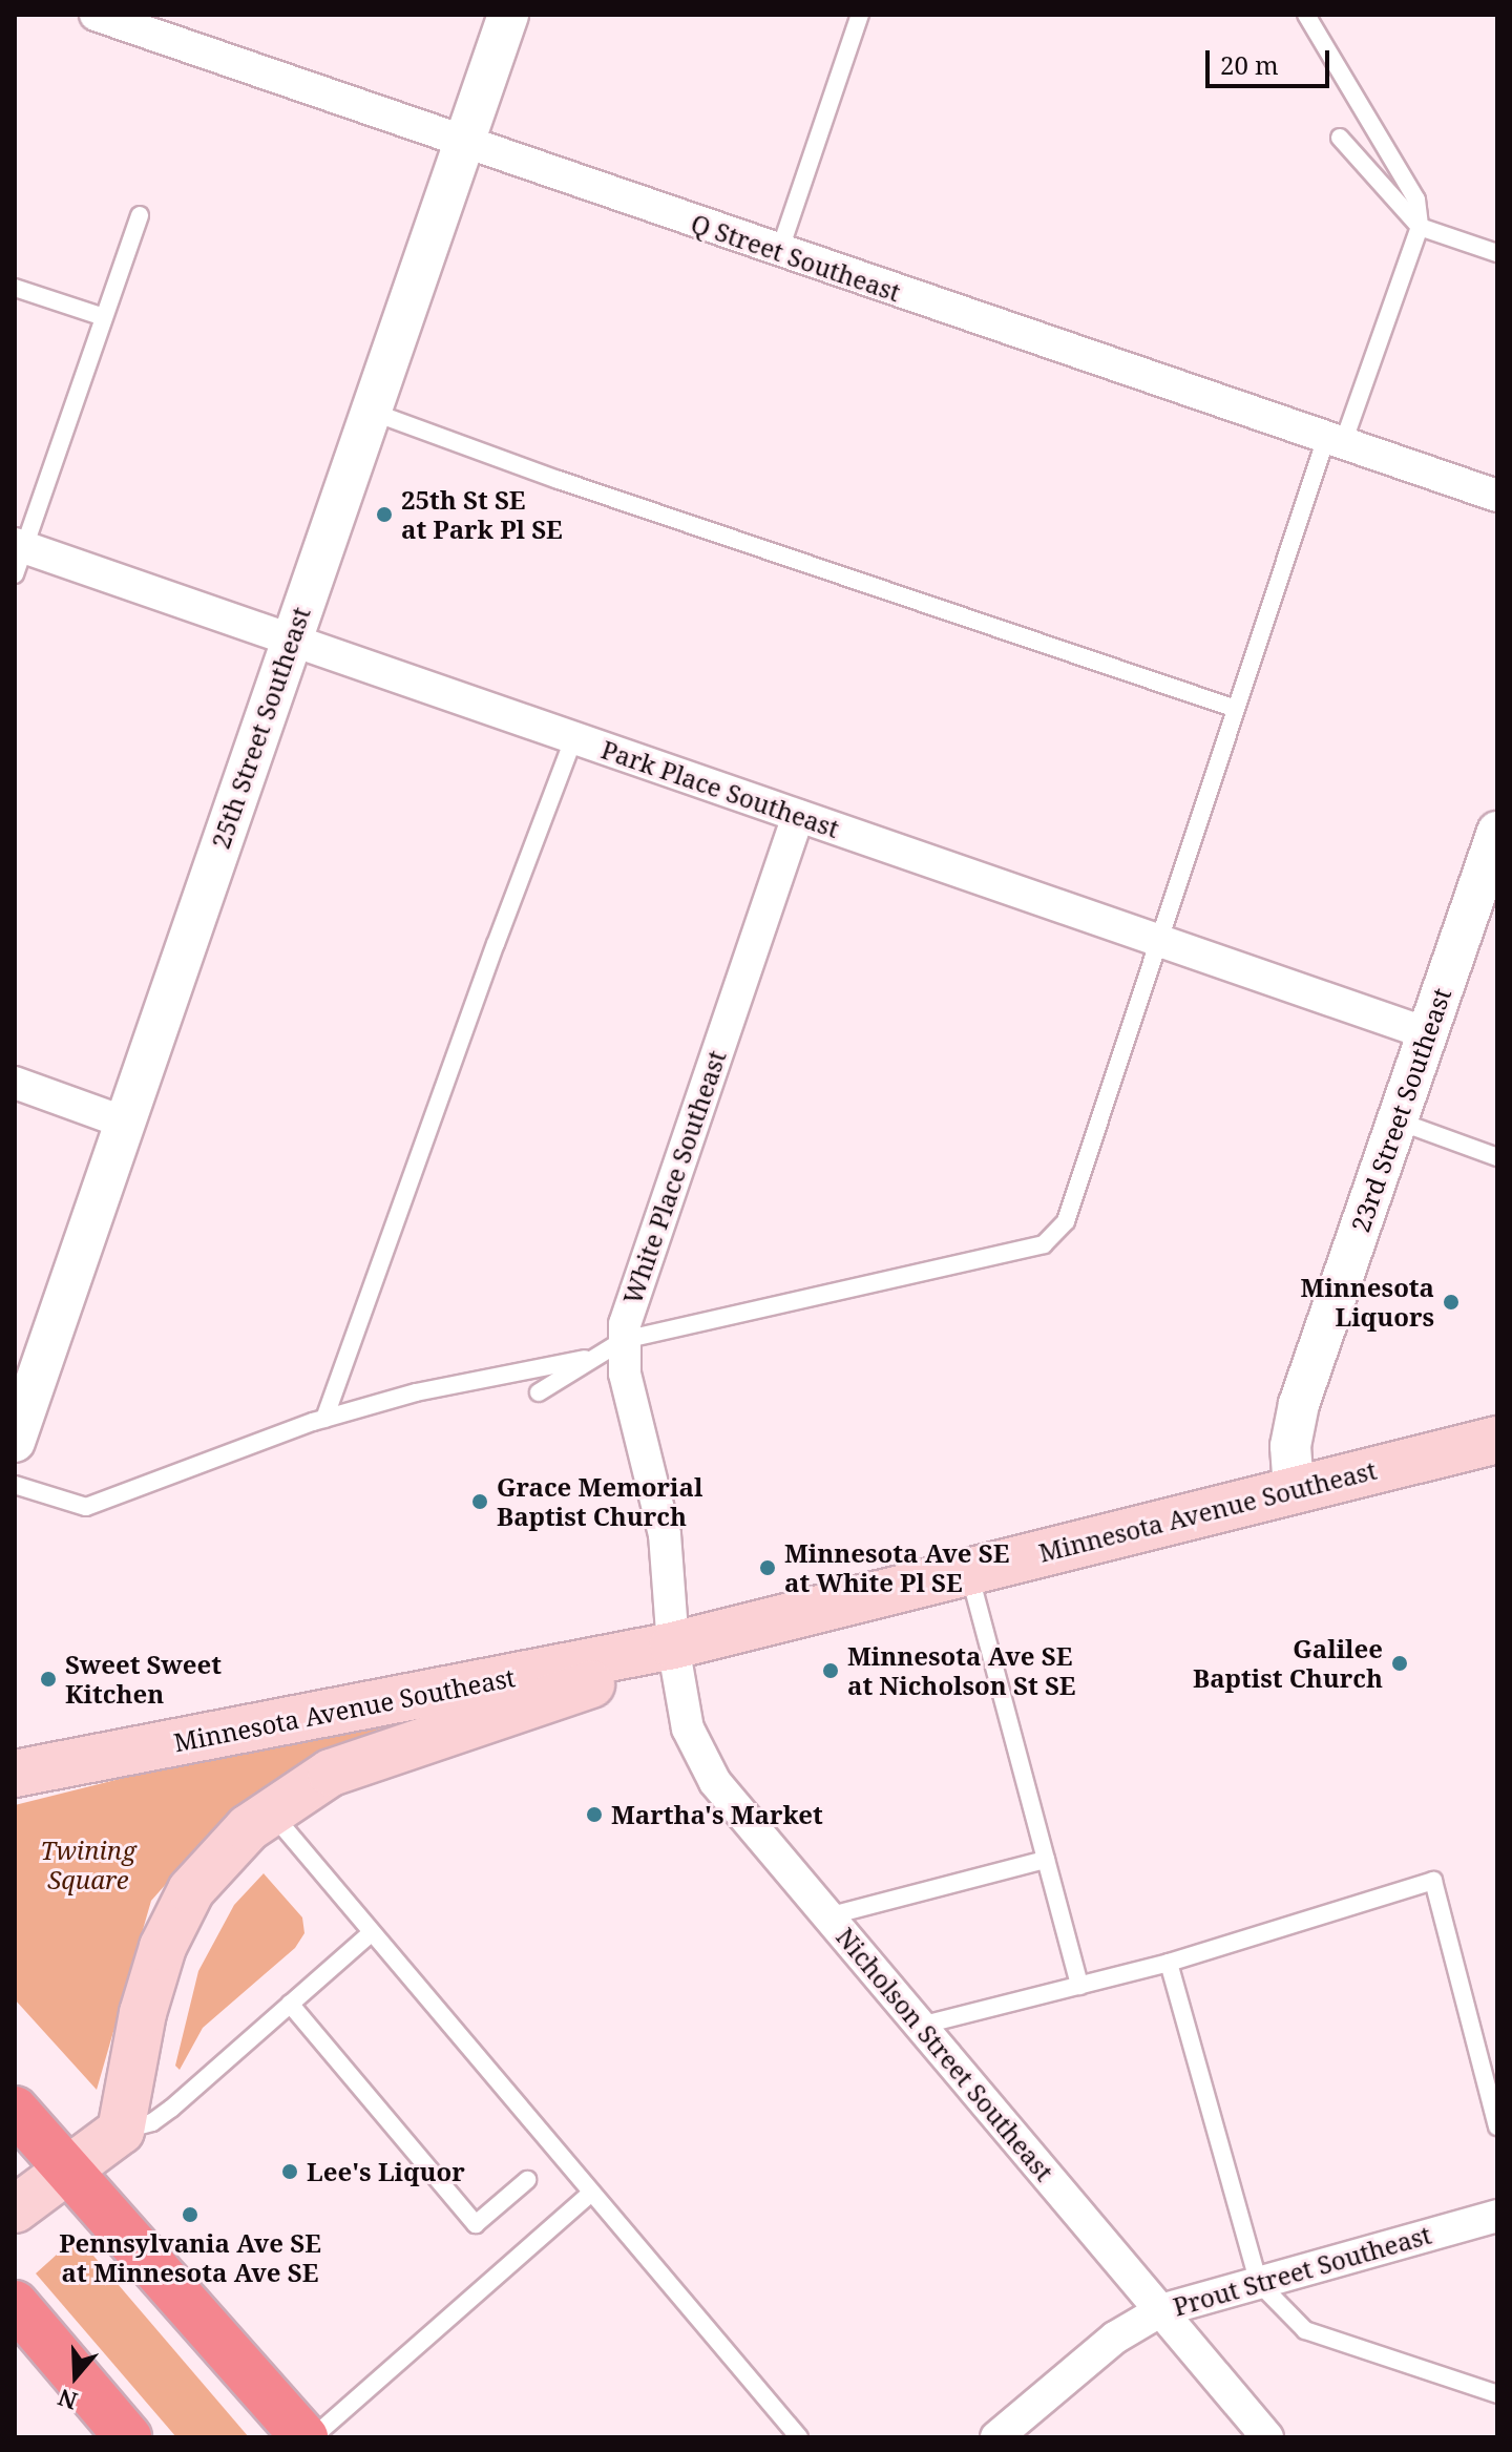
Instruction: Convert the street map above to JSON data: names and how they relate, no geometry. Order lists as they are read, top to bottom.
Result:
{
  "streets": {
    "main road": ["Minnesota Avenue Southeast"],
    "street": [
      "Q Street Southeast",
      "25th Street Southeast",
      "Park Place Southeast",
      "23rd Street Southeast",
      "White Place Southeast",
      "Nicholson Street Southeast",
      "Prout Street Southeast"
    ]
  },
  "crossings": [
    ["Q Street Southeast", "25th Street Southeast"],
    ["25th Street Southeast", "Park Place Southeast"],
    ["Park Place Southeast", "23rd Street Southeast"],
    ["Park Place Southeast", "White Place Southeast"],
    ["23rd Street Southeast", "Minnesota Avenue Southeast"],
    ["White Place Southeast", "Minnesota Avenue Southeast"],
    ["White Place Southeast", "Nicholson Street Southeast"],
    ["Minnesota Avenue Southeast", "Nicholson Street Southeast"],
    ["Nicholson Street Southeast", "Prout Street Southeast"]
  ],
  "parks": ["Twining Square"],
  "places": [
    "25th St SE at Park Pl SE",
    "Minnesota Liquors",
    "Grace Memorial Baptist Church",
    "Minnesota Ave SE at White Pl SE",
    "Galilee Baptist Church",
    "Minnesota Ave SE at Nicholson St SE",
    "Sweet Sweet Kitchen",
    "Martha's Market",
    "Lee's Liquor",
    "Pennsylvania Ave SE at Minnesota Ave SE"
  ],
  "scale_bar": "20 m",
  "north": "bottom"
}
